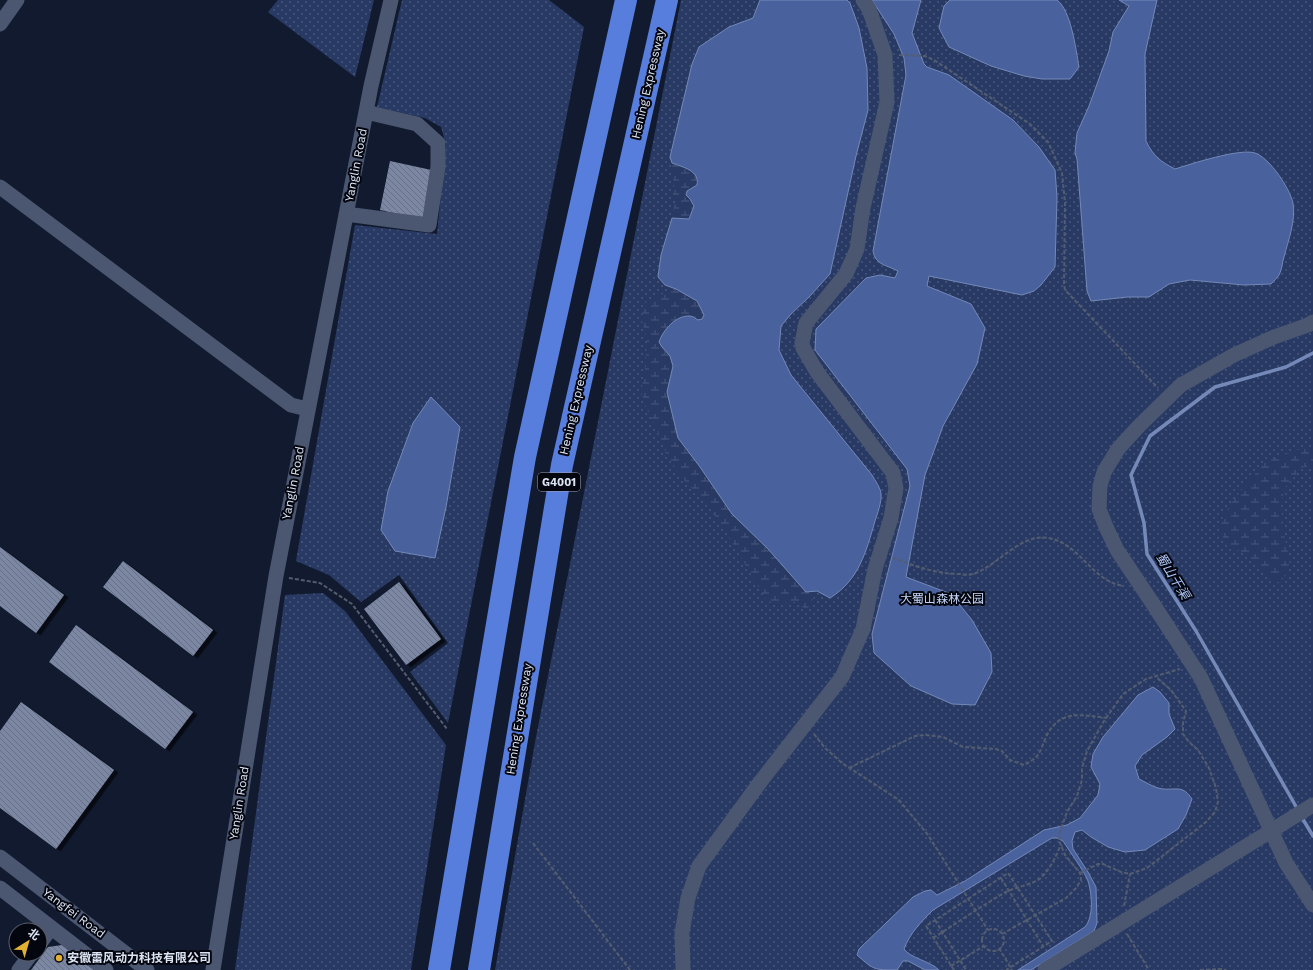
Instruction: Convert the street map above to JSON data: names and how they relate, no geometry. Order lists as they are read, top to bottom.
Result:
{
  "streets": {
    "highway": ["Hening Expressway", "G4001"],
    "street": ["Yanglin Road", "Yangfei Road"]
  },
  "water": ["蜀山干渠"],
  "parks": ["大蜀山森林公园"],
  "places": ["安徽雷风动力科技有限公司"],
  "north": "top right"
}
